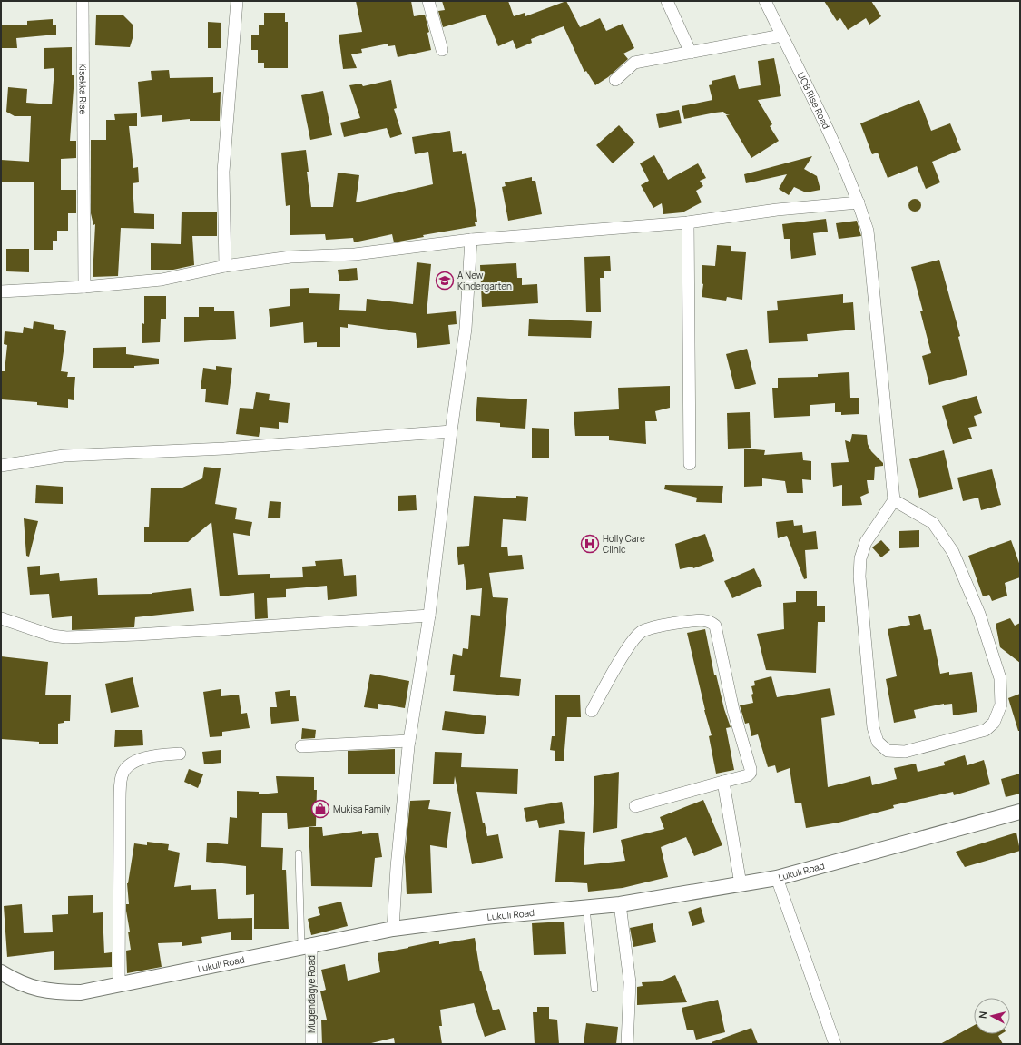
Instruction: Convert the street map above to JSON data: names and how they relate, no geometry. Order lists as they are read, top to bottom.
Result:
{
  "streets": {
    "street": [
      "Kisekka Rise",
      "UCB Rise Road",
      "Lukuli Road",
      "Mugendagye Road"
    ]
  },
  "crossings": [
    ["Lukuli Road", "Mugendagye Road"]
  ],
  "places": {
    "school or university": ["A New Kindergarten"],
    "hospital": ["Holly Care Clinic"],
    "shop": ["Mukisa Family"]
  },
  "north": "left"
}
